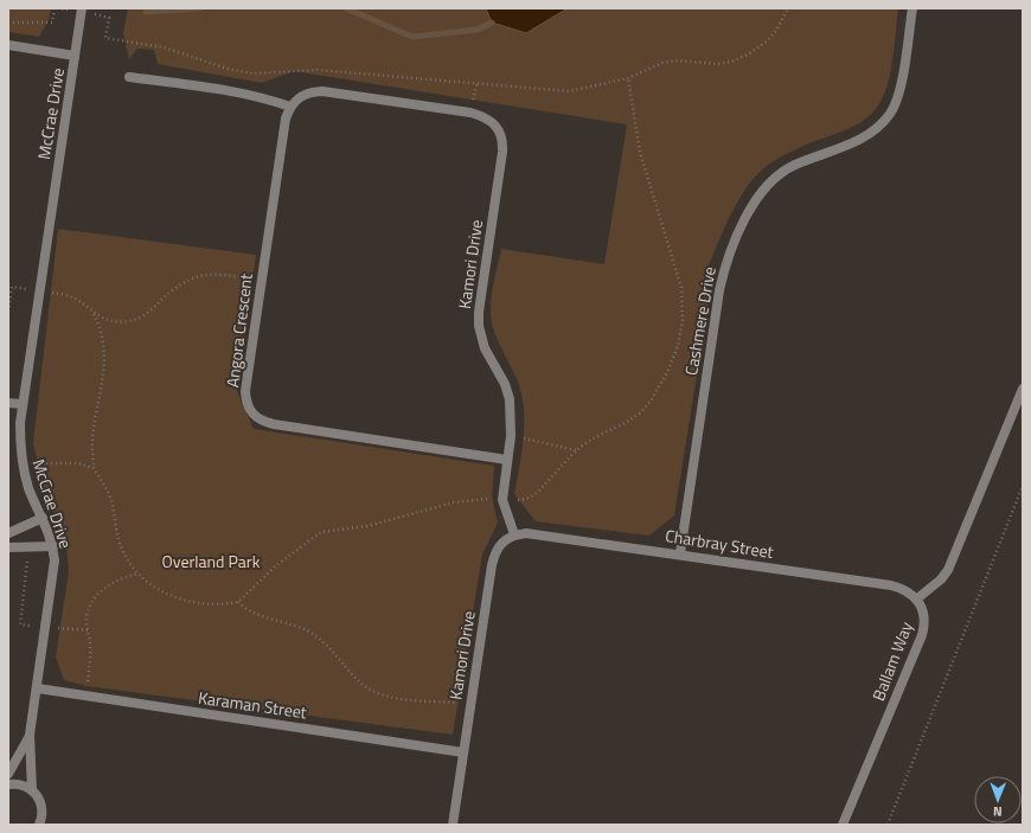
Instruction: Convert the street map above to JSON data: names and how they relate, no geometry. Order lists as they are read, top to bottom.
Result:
{
  "streets": {
    "street": [
      "McCrae Drive",
      "Kamori Drive",
      "Cashmere Drive",
      "Angora Crescent",
      "Charbray Street",
      "Ballam Way",
      "Karaman Street"
    ]
  },
  "crossings": [
    ["McCrae Drive", "Karaman Street"],
    ["Kamori Drive", "Angora Crescent"],
    ["Kamori Drive", "Charbray Street"],
    ["Kamori Drive", "Karaman Street"],
    ["Cashmere Drive", "Charbray Street"],
    ["Charbray Street", "Ballam Way"]
  ],
  "parks": ["Overland Park"],
  "north": "bottom"
}
